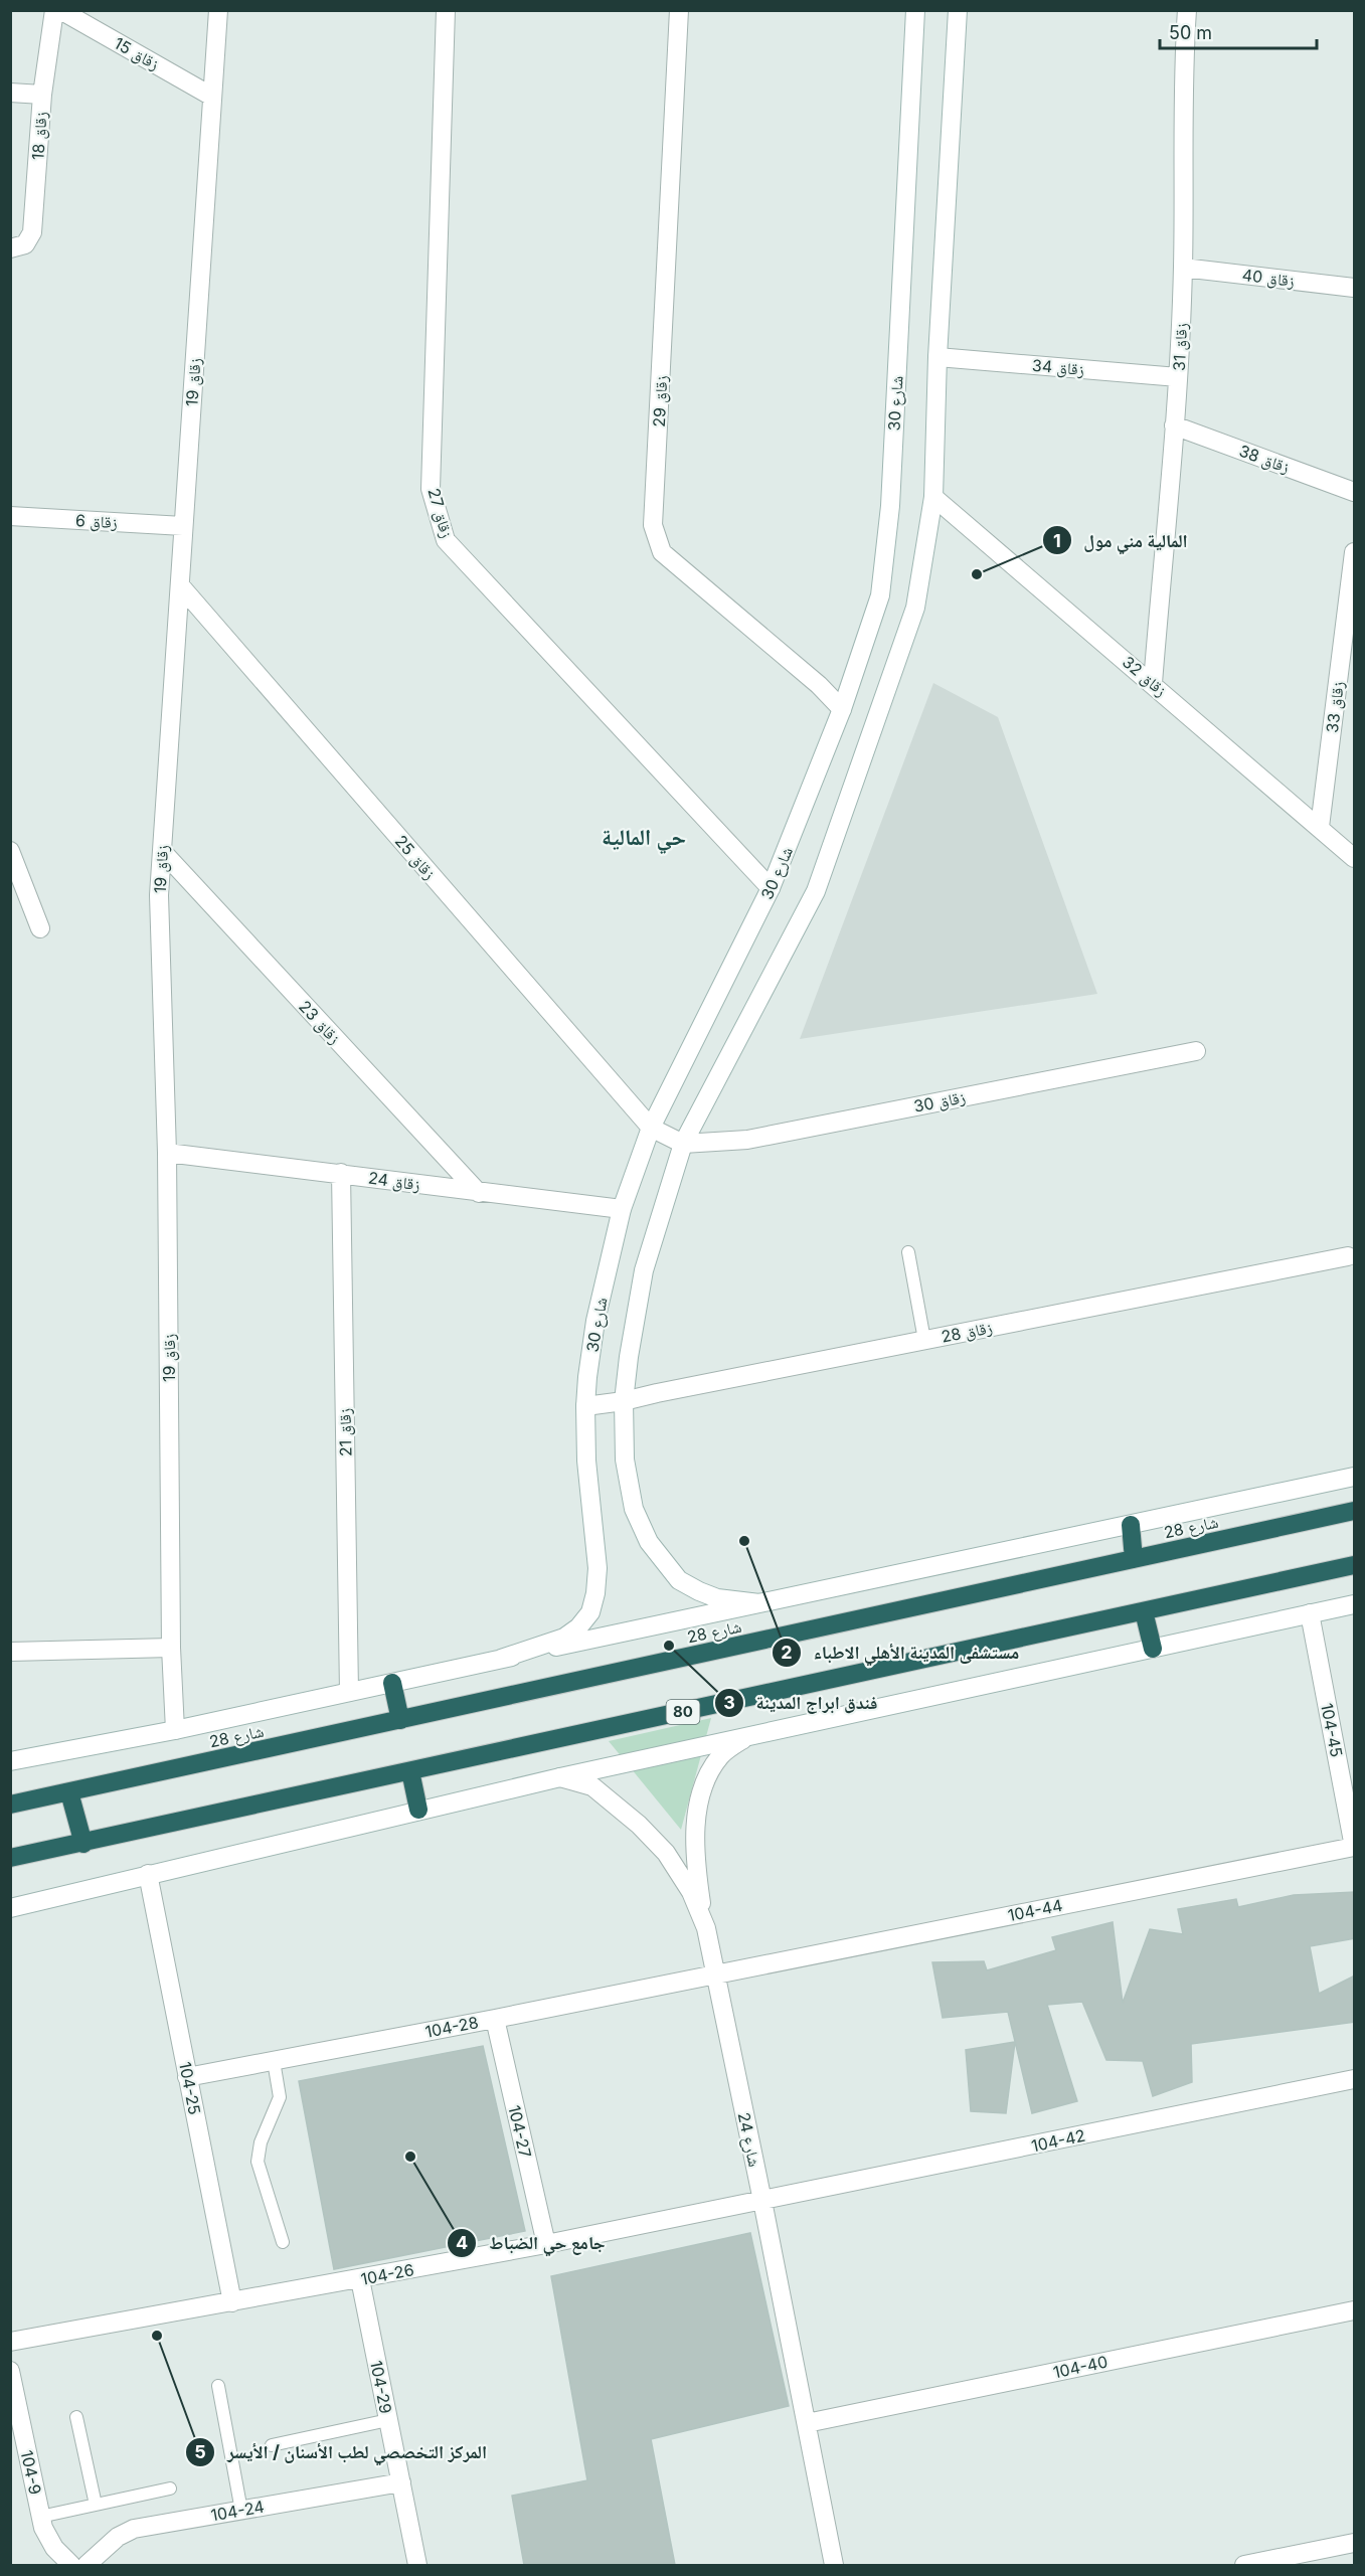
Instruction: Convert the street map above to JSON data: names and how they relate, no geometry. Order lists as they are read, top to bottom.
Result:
{
  "streets": {
    "highway": ["شارع 28", "80"],
    "street": [
      "زقاق 15",
      "زقاق 18",
      "زقاق 40",
      "زقاق 31",
      "زقاق 34",
      "زقاق 19",
      "زقاق 29",
      "شارع 30",
      "زقاق 38",
      "زقاق 27",
      "زقاق 6",
      "زقاق 32",
      "زقاق 33",
      "زقاق 25",
      "زقاق 23",
      "زقاق 30",
      "زقاق 24",
      "زقاق 28",
      "زقاق 21",
      "104-45",
      "104-44",
      "104-28",
      "104-25",
      "104-27",
      "شارع 24",
      "104-42",
      "104-26",
      "104-40",
      "104-29",
      "104-9",
      "104-24"
    ]
  },
  "crossings": [
    ["زقاق 15", "زقاق 19"],
    ["زقاق 40", "زقاق 31"],
    ["زقاق 31", "زقاق 34"],
    ["زقاق 31", "زقاق 38"],
    ["زقاق 31", "زقاق 32"],
    ["زقاق 19", "زقاق 6"],
    ["زقاق 19", "زقاق 25"],
    ["زقاق 19", "زقاق 23"],
    ["زقاق 19", "زقاق 24"],
    ["زقاق 29", "شارع 30"],
    ["شارع 30", "زقاق 27"],
    ["شارع 30", "زقاق 25"],
    ["شارع 30", "زقاق 24"],
    ["شارع 30", "زقاق 28"],
    ["زقاق 32", "زقاق 33"],
    ["زقاق 23", "زقاق 24"],
    ["زقاق 24", "زقاق 21"],
    ["104-45", "104-44"],
    ["104-44", "104-28"],
    ["104-44", "شارع 24"],
    ["104-28", "104-25"],
    ["104-28", "104-27"],
    ["104-28", "شارع 24"],
    ["104-25", "104-26"],
    ["104-27", "104-26"],
    ["شارع 24", "104-42"],
    ["شارع 24", "104-26"],
    ["شارع 24", "104-40"],
    ["104-42", "104-26"],
    ["104-26", "104-29"],
    ["104-29", "104-24"]
  ],
  "districts": ["حي المالية"],
  "places": [
    "المالية مني مول",
    "مستشفى المدينة الأهلي الاطباء",
    "فندق ابراج المدينة",
    "جامع حي الضباط",
    "المركز التخصصي لطب الأسنان / الأيسر"
  ],
  "scale_bar": "50 m"
}
